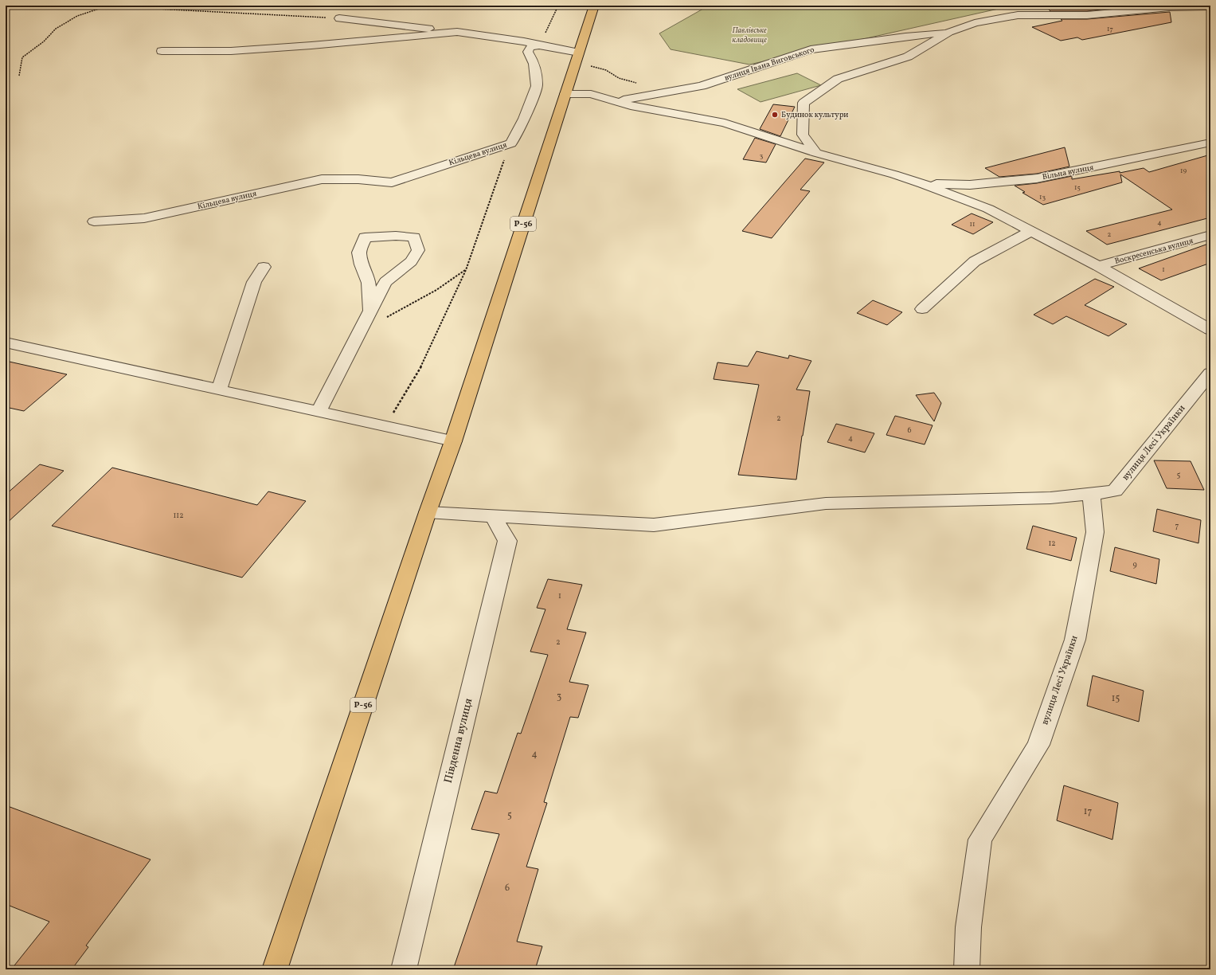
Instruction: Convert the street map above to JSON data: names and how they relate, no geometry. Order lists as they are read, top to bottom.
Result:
{
  "streets": {
    "main road": ["Р-56"],
    "street": [
      "вулиця Івана Виговського",
      "Кільцева вулиця",
      "Вільна вулиця",
      "Воскресенська вулиця",
      "вулиця Лесі Українки",
      "Південна вулиця"
    ]
  },
  "parks": ["Павлівське кладовище"],
  "places": ["Будинок культури"],
  "house_numbers": [
    "17",
    "3",
    "19",
    "15",
    "13",
    "4",
    "11",
    "2",
    "1",
    "2",
    "6",
    "4",
    "5",
    "112",
    "7",
    "12",
    "9",
    "1",
    "2",
    "3",
    "15",
    "4",
    "17",
    "5",
    "6"
  ]
}
